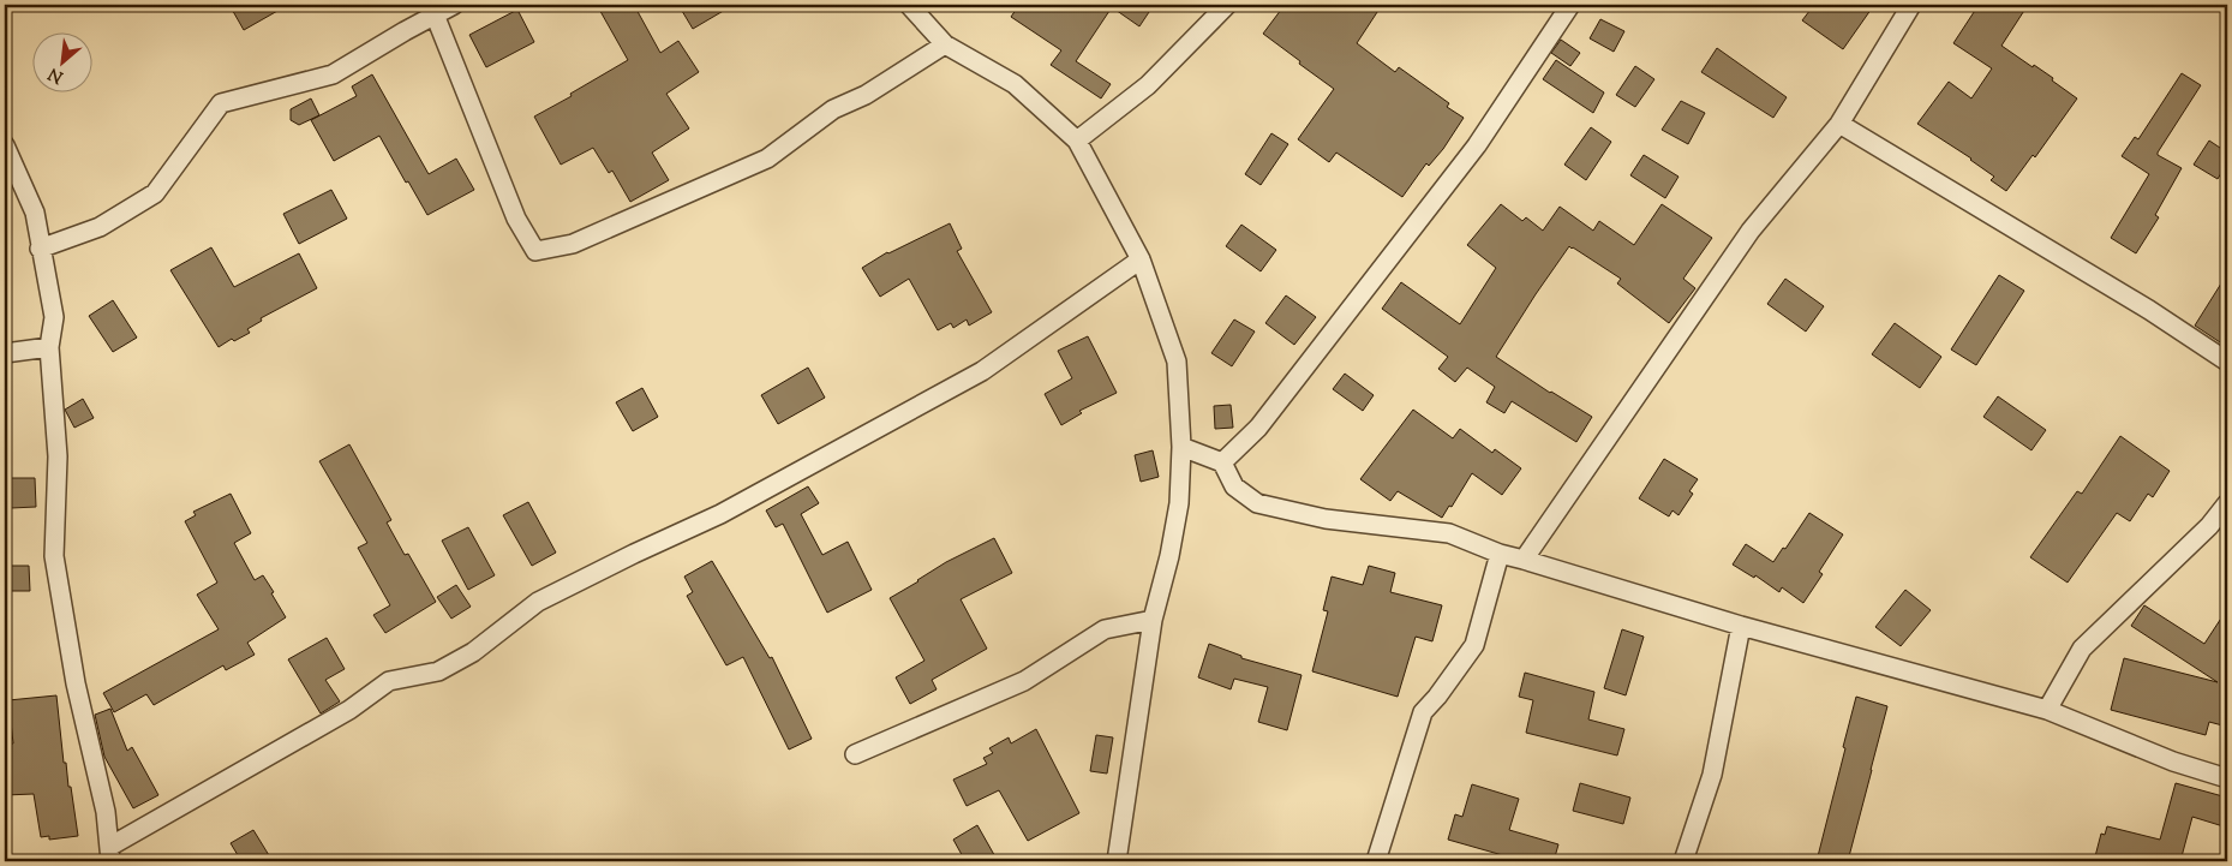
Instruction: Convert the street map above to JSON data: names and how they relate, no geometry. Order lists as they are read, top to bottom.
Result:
{
  "north": "bottom left"
}
